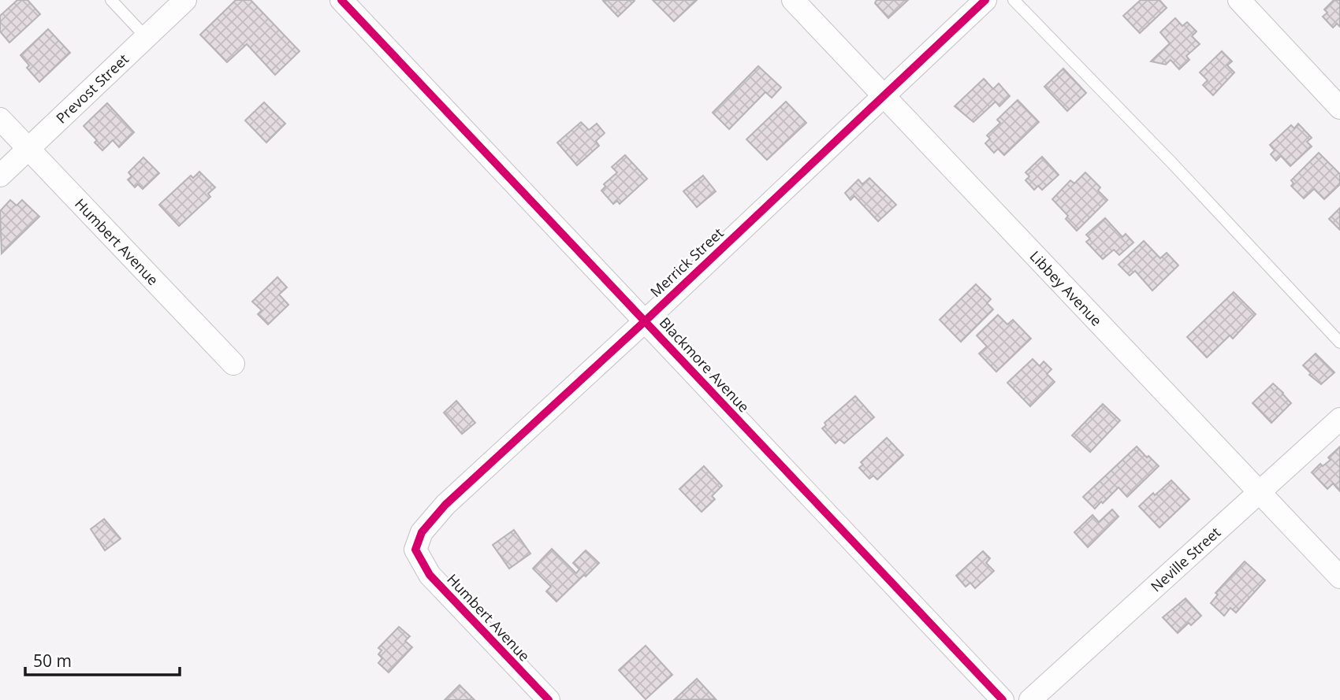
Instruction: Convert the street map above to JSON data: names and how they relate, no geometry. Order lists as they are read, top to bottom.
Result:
{
  "streets": {
    "street": [
      "Prevost Street",
      "Humbert Avenue",
      "Merrick Street",
      "Libbey Avenue",
      "Blackmore Avenue",
      "Neville Street"
    ]
  },
  "crossings": [
    ["Prevost Street", "Humbert Avenue"],
    ["Humbert Avenue", "Merrick Street"],
    ["Merrick Street", "Libbey Avenue"],
    ["Merrick Street", "Blackmore Avenue"],
    ["Libbey Avenue", "Neville Street"]
  ],
  "scale_bar": "50 m"
}
